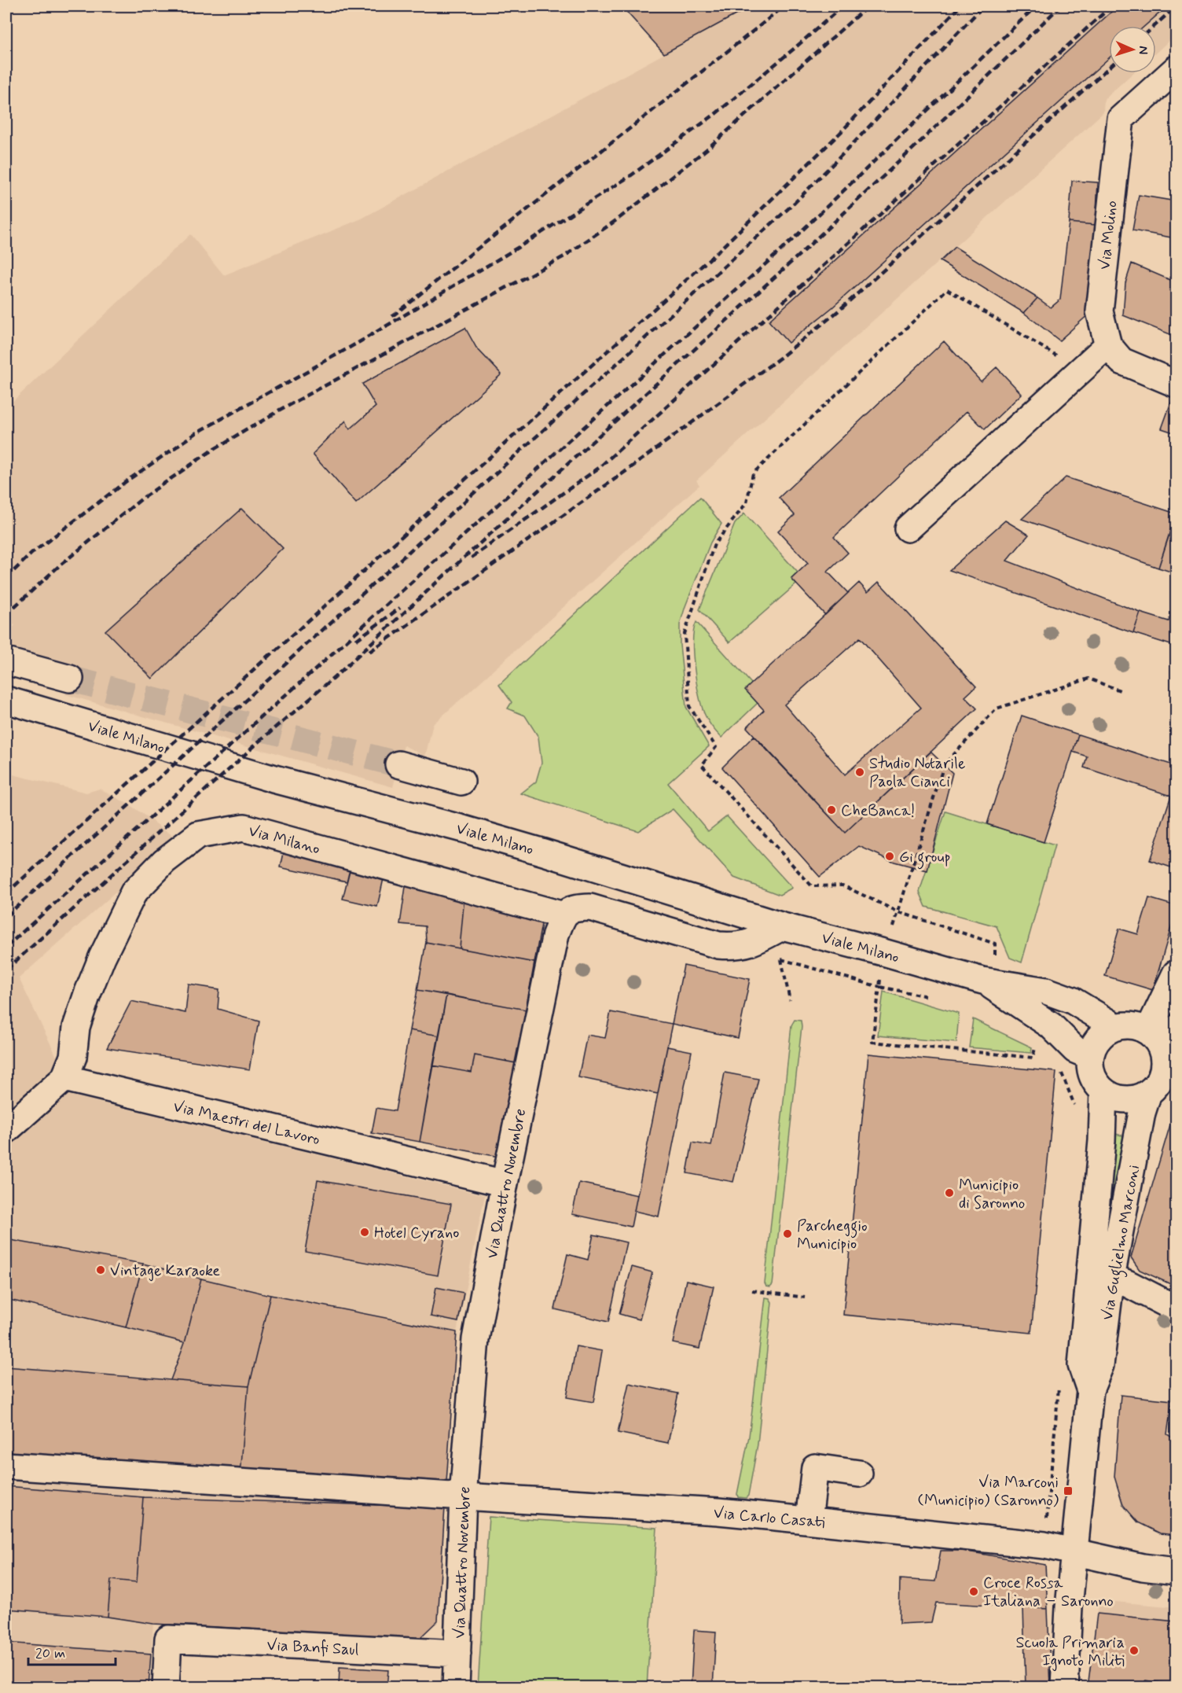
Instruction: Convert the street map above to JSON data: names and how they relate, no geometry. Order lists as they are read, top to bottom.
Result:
{
  "streets": {
    "street": [
      "Via Molino",
      "Viale Milano",
      "Via Milano",
      "Via Maestri del Lavoro",
      "Via Quattro Novembre",
      "Via Guglielmo Marconi",
      "Via Carlo Casati",
      "Via Banfi Saul"
    ]
  },
  "crossings": [
    ["Viale Milano", "Via Guglielmo Marconi"],
    ["Via Milano", "Via Maestri del Lavoro"],
    ["Via Milano", "Via Quattro Novembre"],
    ["Via Maestri del Lavoro", "Via Quattro Novembre"],
    ["Via Quattro Novembre", "Via Carlo Casati"],
    ["Via Quattro Novembre", "Via Banfi Saul"],
    ["Via Guglielmo Marconi", "Via Carlo Casati"]
  ],
  "places": {
    "other": [
      "Studio Notarile Paola Cianci",
      "CheBanca!",
      "Gi group",
      "Municipio di Saronno",
      "Hotel Cyrano",
      "Parcheggio Municipio",
      "Vintage Karaoke",
      "Croce Rossa Italiana – Saronno",
      "Scuola Primaria Ignoto Militi"
    ],
    "transit": ["Via Marconi (Municipio) (Saronno)"]
  },
  "scale_bar": "20 m",
  "north": "right"
}
